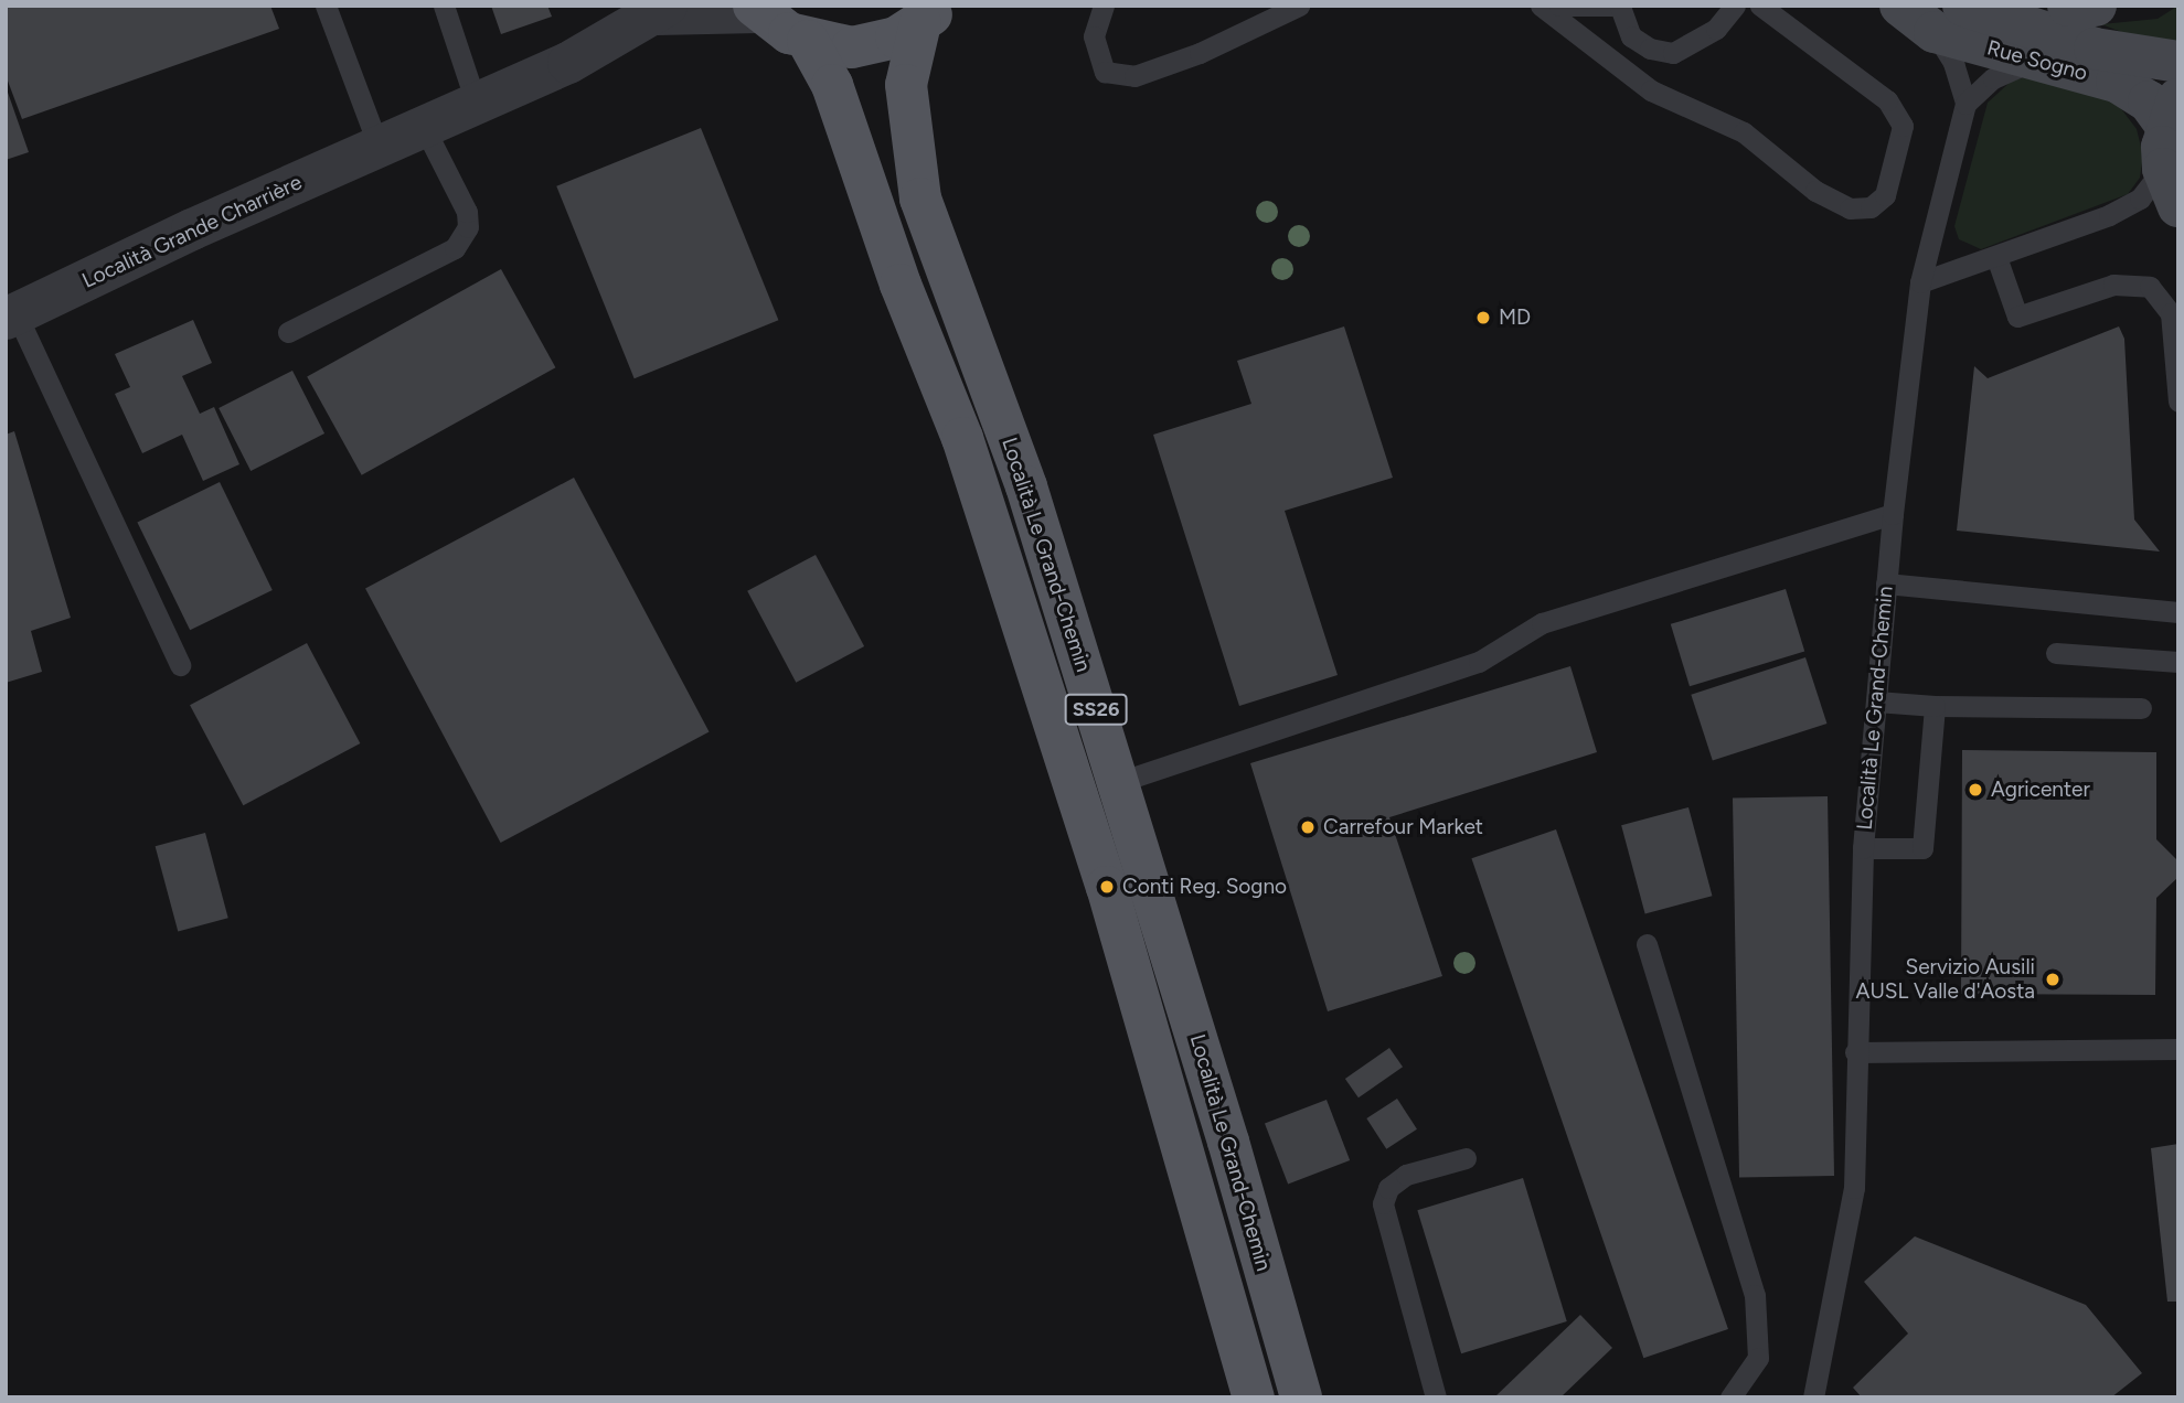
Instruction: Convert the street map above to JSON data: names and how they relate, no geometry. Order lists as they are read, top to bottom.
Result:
{
  "streets": {
    "main road": ["Località Le Grand-Chemin", "SS26"],
    "street": ["Rue Sogno", "Località Grande Charrière"]
  },
  "crossings": [
    ["Località Grande Charrière", "Località Le Grand-Chemin"]
  ],
  "places": [
    "MD",
    "Agricenter",
    "Carrefour Market",
    "Conti Reg. Sogno",
    "Servizio Ausili AUSL Valle d'Aosta"
  ]
}
